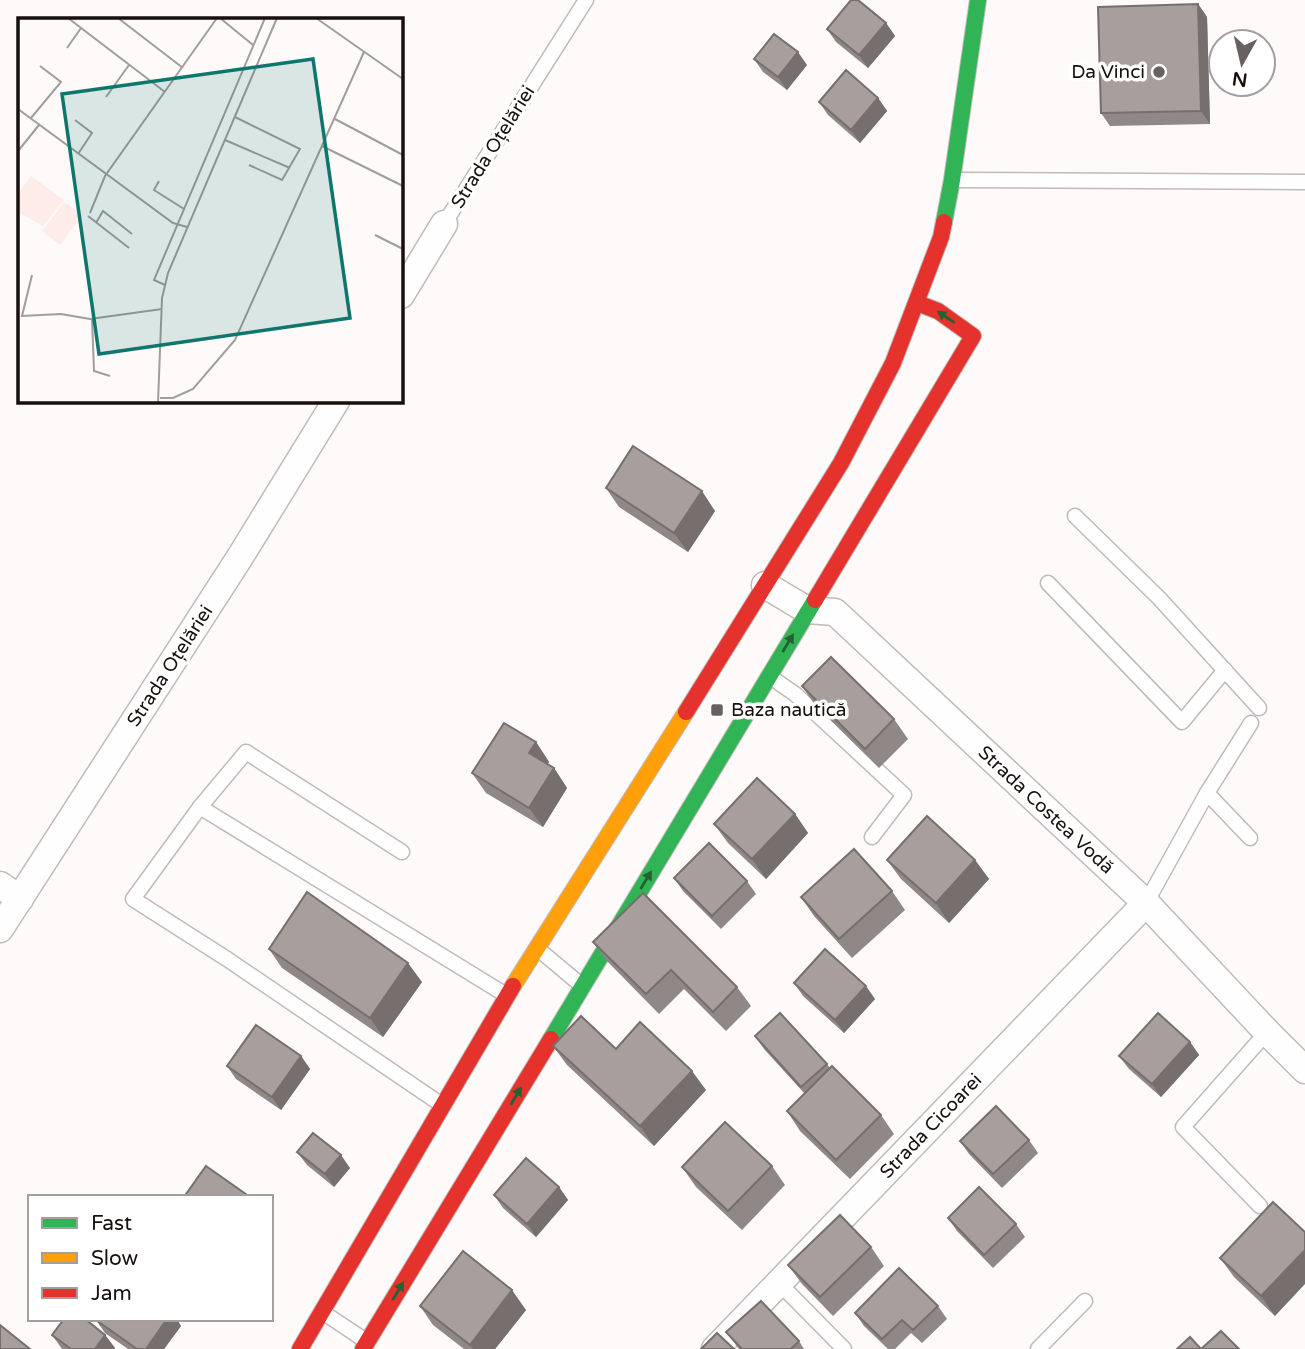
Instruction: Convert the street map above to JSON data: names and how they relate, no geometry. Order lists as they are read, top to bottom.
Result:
{
  "streets": {
    "street": ["Strada Oțelăriei", "Strada Costea Vodă", "Strada Cicoarei"]
  },
  "crossings": [
    ["Strada Costea Vodă", "Strada Cicoarei"]
  ],
  "places": {
    "other": ["Da Vinci"],
    "transit": ["Baza nautică"]
  },
  "legend": ["Fast", "Slow", "Jam"],
  "north": "bottom"
}
